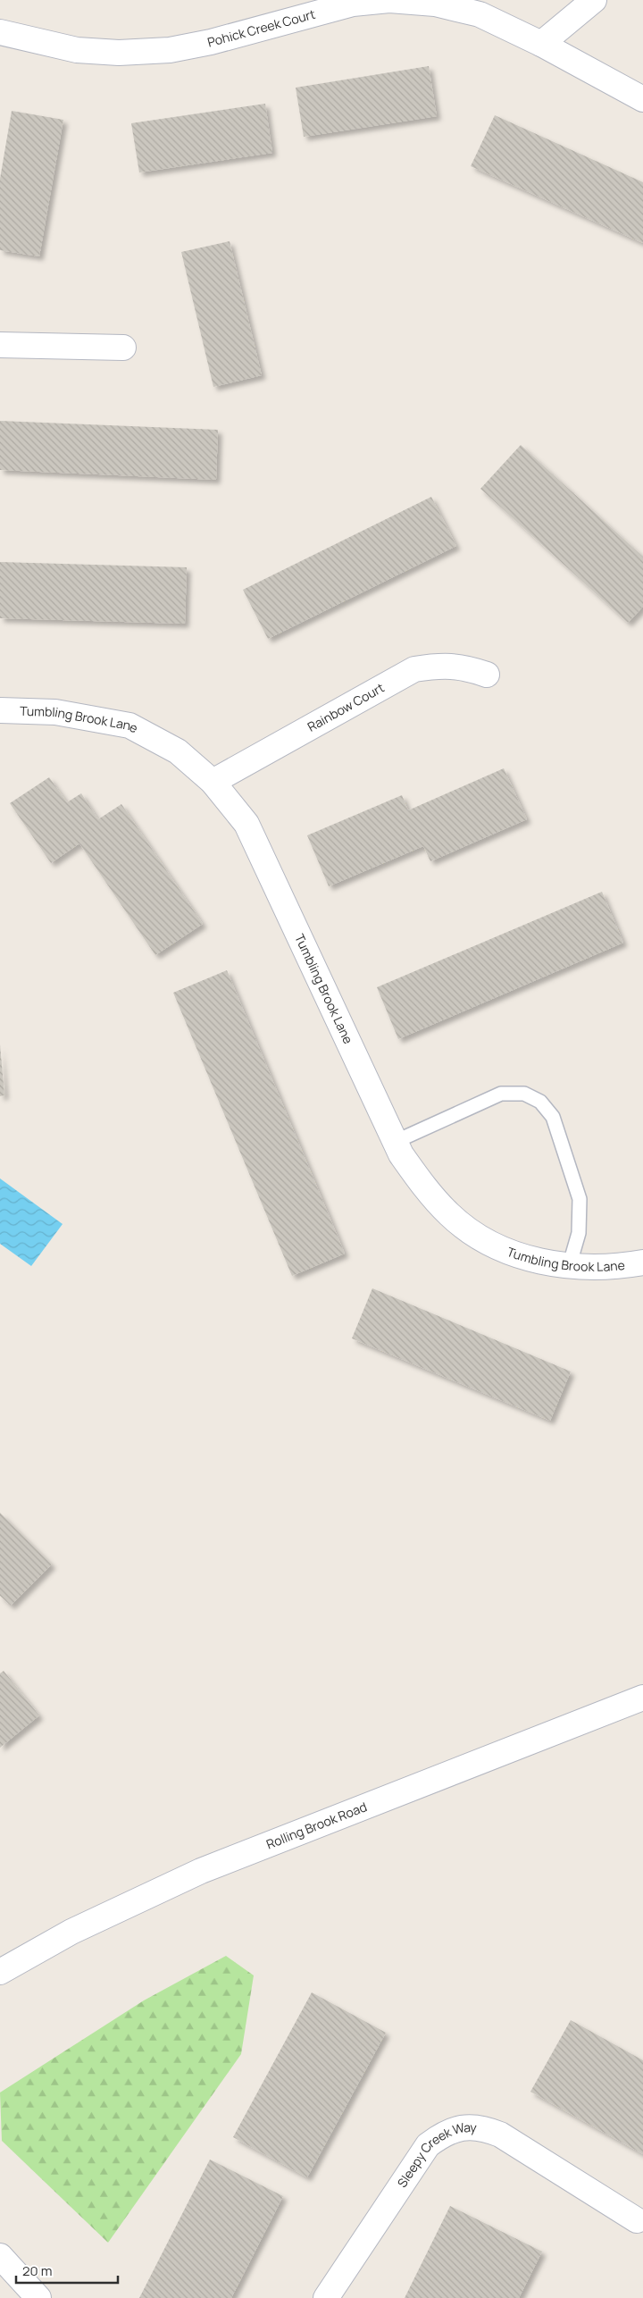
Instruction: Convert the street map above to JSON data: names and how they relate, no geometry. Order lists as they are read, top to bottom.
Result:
{
  "streets": {
    "street": [
      "Pohick Creek Court",
      "Rainbow Court",
      "Tumbling Brook Lane",
      "Rolling Brook Road",
      "Sleepy Creek Way"
    ]
  },
  "crossings": [
    ["Rainbow Court", "Tumbling Brook Lane"]
  ],
  "scale_bar": "20 m"
}
